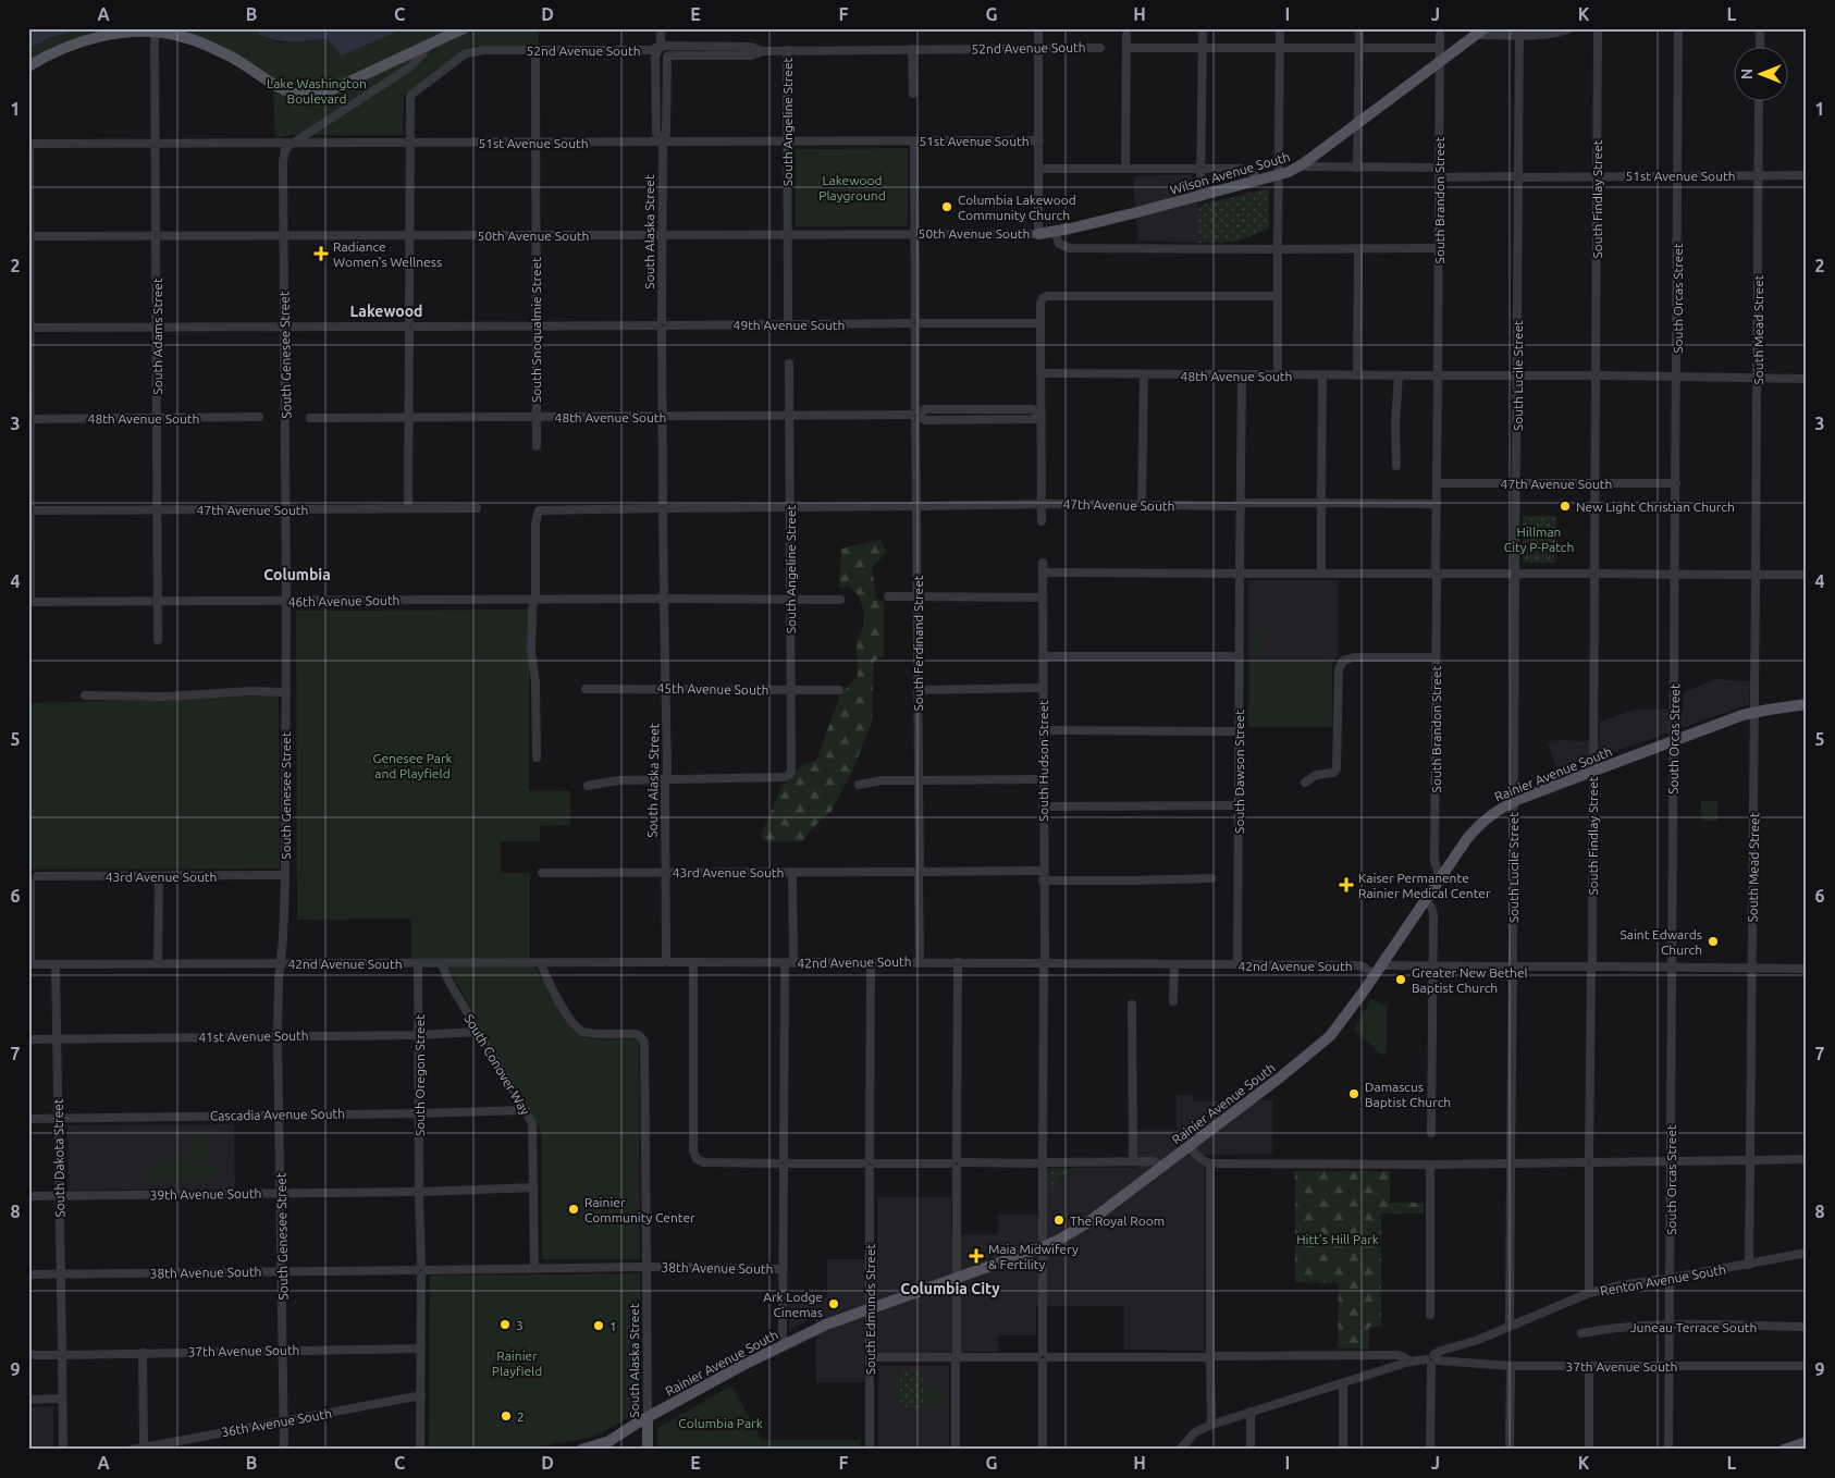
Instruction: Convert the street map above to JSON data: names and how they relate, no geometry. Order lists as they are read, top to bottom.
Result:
{
  "streets": {
    "main road": ["Wilson Avenue South", "South Alaska Street", "Rainier Avenue South"],
    "street": [
      "52nd Avenue South",
      "South Angeline Street",
      "51st Avenue South",
      "South Findlay Street",
      "South Brandon Street",
      "50th Avenue South",
      "South Orcas Street",
      "49th Avenue South",
      "South Snoqualmie Street",
      "South Mead Street",
      "South Adams Street",
      "South Genesee Street",
      "48th Avenue South",
      "South Lucile Street",
      "47th Avenue South",
      "46th Avenue South",
      "South Ferdinand Street",
      "45th Avenue South",
      "South Hudson Street",
      "South Dawson Street",
      "43rd Avenue South",
      "42nd Avenue South",
      "41st Avenue South",
      "South Conover Way",
      "South Oregon Street",
      "Cascadia Avenue South",
      "South Dakota Street",
      "39th Avenue South",
      "38th Avenue South",
      "Renton Avenue South",
      "South Edmunds Street",
      "Juneau Terrace South",
      "37th Avenue South",
      "36th Avenue South"
    ]
  },
  "crossings": [
    ["52nd Avenue South", "South Angeline Street"],
    ["52nd Avenue South", "51st Avenue South"],
    ["52nd Avenue South", "South Alaska Street"],
    ["52nd Avenue South", "South Snoqualmie Street"],
    ["South Angeline Street", "51st Avenue South"],
    ["South Angeline Street", "South Alaska Street"],
    ["South Angeline Street", "50th Avenue South"],
    ["South Angeline Street", "49th Avenue South"],
    ["South Angeline Street", "48th Avenue South"],
    ["South Angeline Street", "47th Avenue South"],
    ["South Angeline Street", "46th Avenue South"],
    ["South Angeline Street", "45th Avenue South"],
    ["51st Avenue South", "South Findlay Street"],
    ["51st Avenue South", "South Brandon Street"],
    ["51st Avenue South", "South Alaska Street"],
    ["51st Avenue South", "South Orcas Street"],
    ["51st Avenue South", "South Snoqualmie Street"],
    ["51st Avenue South", "South Mead Street"],
    ["51st Avenue South", "South Adams Street"],
    ["51st Avenue South", "South Genesee Street"],
    ["51st Avenue South", "South Lucile Street"],
    ["51st Avenue South", "South Ferdinand Street"],
    ["Wilson Avenue South", "South Brandon Street"],
    ["Wilson Avenue South", "50th Avenue South"],
    ["South Findlay Street", "48th Avenue South"],
    ["South Findlay Street", "47th Avenue South"],
    ["South Findlay Street", "Rainier Avenue South"],
    ["South Findlay Street", "42nd Avenue South"],
    ["South Findlay Street", "Renton Avenue South"],
    ["South Brandon Street", "48th Avenue South"],
    ["South Brandon Street", "47th Avenue South"],
    ["South Brandon Street", "Rainier Avenue South"],
    ["South Alaska Street", "50th Avenue South"],
    ["South Alaska Street", "49th Avenue South"],
    ["South Alaska Street", "48th Avenue South"],
    ["South Alaska Street", "47th Avenue South"],
    ["South Alaska Street", "46th Avenue South"],
    ["South Alaska Street", "45th Avenue South"],
    ["South Alaska Street", "Rainier Avenue South"],
    ["South Alaska Street", "43rd Avenue South"],
    ["South Alaska Street", "42nd Avenue South"],
    ["South Alaska Street", "38th Avenue South"],
    ["50th Avenue South", "South Snoqualmie Street"],
    ["50th Avenue South", "South Adams Street"],
    ["50th Avenue South", "South Genesee Street"],
    ["50th Avenue South", "South Ferdinand Street"],
    ["South Orcas Street", "48th Avenue South"],
    ["South Orcas Street", "47th Avenue South"],
    ["South Orcas Street", "Rainier Avenue South"],
    ["South Orcas Street", "42nd Avenue South"],
    ["South Orcas Street", "Renton Avenue South"],
    ["South Orcas Street", "Juneau Terrace South"],
    ["South Orcas Street", "37th Avenue South"],
    ["49th Avenue South", "South Snoqualmie Street"],
    ["49th Avenue South", "South Adams Street"],
    ["49th Avenue South", "South Genesee Street"],
    ["49th Avenue South", "South Ferdinand Street"],
    ["South Snoqualmie Street", "48th Avenue South"],
    ["South Mead Street", "48th Avenue South"],
    ["South Mead Street", "Rainier Avenue South"],
    ["South Mead Street", "42nd Avenue South"],
    ["South Mead Street", "Renton Avenue South"],
    ["South Adams Street", "48th Avenue South"],
    ["South Adams Street", "47th Avenue South"],
    ["South Adams Street", "46th Avenue South"],
    ["South Genesee Street", "47th Avenue South"],
    ["South Genesee Street", "46th Avenue South"],
    ["South Genesee Street", "43rd Avenue South"],
    ["South Genesee Street", "42nd Avenue South"],
    ["South Genesee Street", "41st Avenue South"],
    ["South Genesee Street", "Cascadia Avenue South"],
    ["South Genesee Street", "39th Avenue South"],
    ["South Genesee Street", "38th Avenue South"],
    ["South Genesee Street", "37th Avenue South"],
    ["South Genesee Street", "36th Avenue South"],
    ["48th Avenue South", "South Lucile Street"],
    ["48th Avenue South", "South Ferdinand Street"],
    ["48th Avenue South", "South Dawson Street"],
    ["South Lucile Street", "47th Avenue South"],
    ["South Lucile Street", "Rainier Avenue South"],
    ["South Lucile Street", "42nd Avenue South"],
    ["South Lucile Street", "Renton Avenue South"],
    ["47th Avenue South", "46th Avenue South"],
    ["47th Avenue South", "South Ferdinand Street"],
    ["47th Avenue South", "South Dawson Street"],
    ["South Ferdinand Street", "43rd Avenue South"],
    ["South Ferdinand Street", "42nd Avenue South"],
    ["South Hudson Street", "South Dawson Street"],
    ["South Hudson Street", "Rainier Avenue South"],
    ["South Hudson Street", "43rd Avenue South"],
    ["South Hudson Street", "42nd Avenue South"],
    ["South Dawson Street", "42nd Avenue South"],
    ["Rainier Avenue South", "42nd Avenue South"],
    ["Rainier Avenue South", "South Edmunds Street"],
    ["42nd Avenue South", "South Conover Way"],
    ["42nd Avenue South", "South Oregon Street"],
    ["42nd Avenue South", "South Dakota Street"],
    ["42nd Avenue South", "South Edmunds Street"],
    ["41st Avenue South", "South Conover Way"],
    ["41st Avenue South", "South Oregon Street"],
    ["41st Avenue South", "South Dakota Street"],
    ["South Conover Way", "Cascadia Avenue South"],
    ["South Conover Way", "39th Avenue South"],
    ["South Conover Way", "38th Avenue South"],
    ["South Oregon Street", "Cascadia Avenue South"],
    ["South Oregon Street", "39th Avenue South"],
    ["South Oregon Street", "38th Avenue South"],
    ["South Oregon Street", "37th Avenue South"],
    ["South Oregon Street", "36th Avenue South"],
    ["Cascadia Avenue South", "South Dakota Street"],
    ["South Dakota Street", "39th Avenue South"],
    ["South Dakota Street", "38th Avenue South"],
    ["South Dakota Street", "37th Avenue South"],
    ["Renton Avenue South", "37th Avenue South"]
  ],
  "districts": ["Lakewood", "Columbia", "Columbia City"],
  "parks": [
    "Lake Washington Boulevard",
    "Lakewood Playground",
    "Hillman City P-Patch",
    "Genesee Park and Playfield",
    "Hitt's Hill Park",
    "Rainier Playfield",
    "Columbia Park"
  ],
  "places": {
    "other": [
      "Columbia Lakewood Community Church",
      "New Light Christian Church",
      "Saint Edwards Church",
      "Greater New Bethel Baptist Church",
      "Damascus Baptist Church",
      "Rainier Community Center",
      "The Royal Room",
      "Ark Lodge Cinemas",
      "3",
      "1",
      "2"
    ],
    "health": ["Radiance Women's Wellness", "Kaiser Permanente Rainier Medical Center", "Maia Midwifery & Fertility"]
  },
  "north": "left",
  "grid": {
    "columns": [
      "A",
      "B",
      "C",
      "D",
      "E",
      "F",
      "G",
      "H",
      "I",
      "J",
      "K",
      "L"
    ],
    "rows": [
      "1",
      "2",
      "3",
      "4",
      "5",
      "6",
      "7",
      "8",
      "9"
    ]
  }
}
